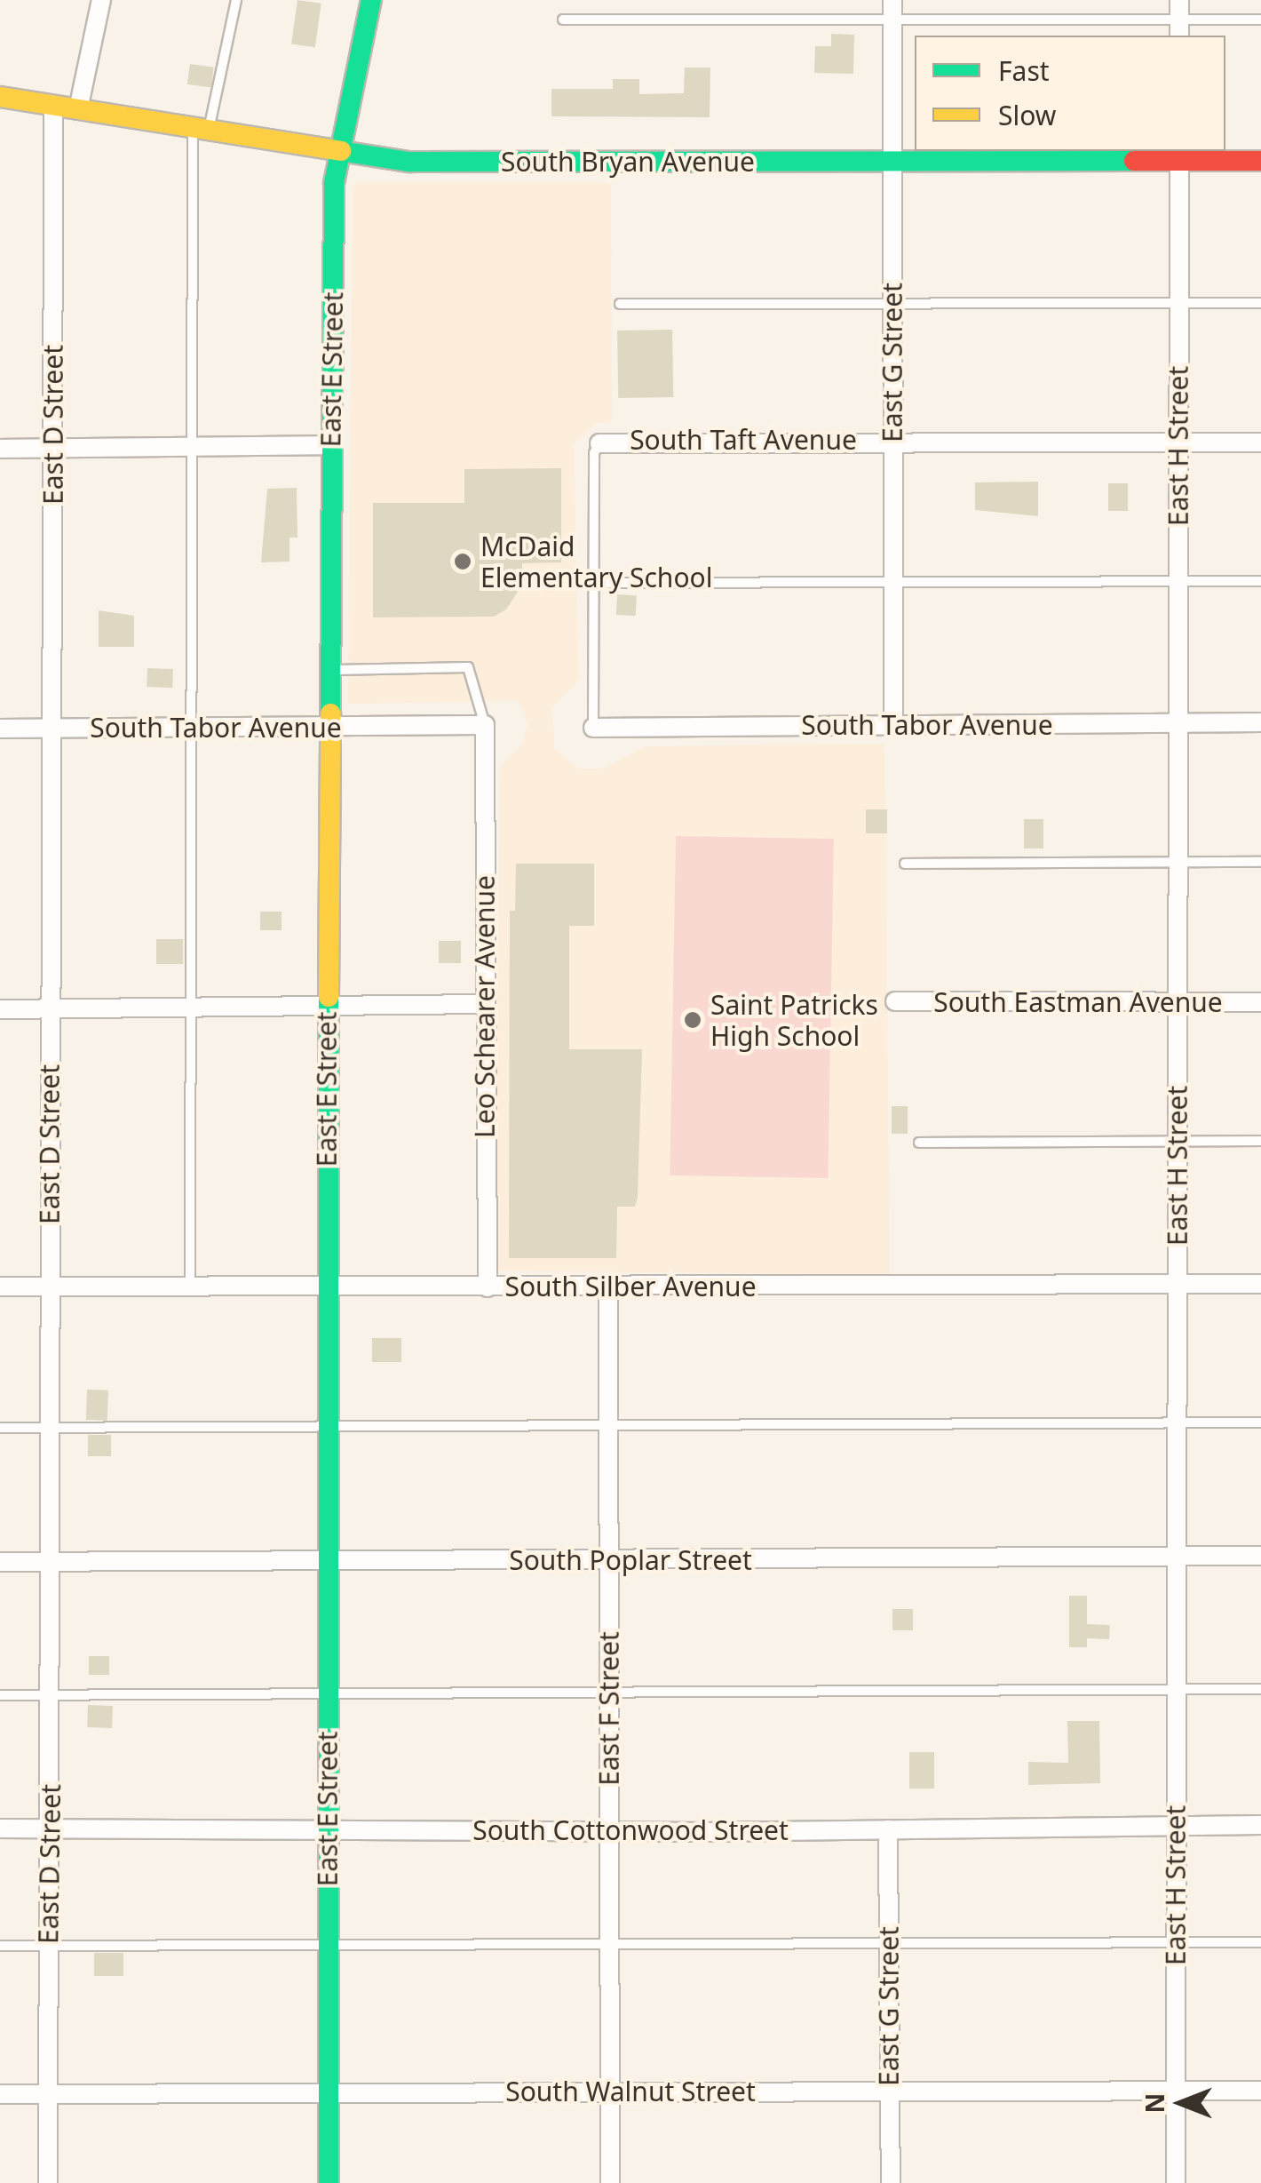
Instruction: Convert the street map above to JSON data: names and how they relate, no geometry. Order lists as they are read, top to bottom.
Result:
{
  "streets": {
    "street": [
      "South Bryan Avenue",
      "East G Street",
      "East E Street",
      "East D Street",
      "South Taft Avenue",
      "East H Street",
      "South Tabor Avenue",
      "South Eastman Avenue",
      "Leo Schearer Avenue",
      "South Silber Avenue",
      "South Poplar Street",
      "East F Street",
      "South Cottonwood Street",
      "South Walnut Street"
    ]
  },
  "crossings": [
    ["South Bryan Avenue", "East G Street"],
    ["South Bryan Avenue", "East E Street"],
    ["South Bryan Avenue", "East D Street"],
    ["South Bryan Avenue", "East H Street"],
    ["East G Street", "South Taft Avenue"],
    ["East G Street", "South Tabor Avenue"],
    ["East G Street", "South Cottonwood Street"],
    ["East G Street", "South Walnut Street"],
    ["East E Street", "South Tabor Avenue"],
    ["East E Street", "South Silber Avenue"],
    ["East E Street", "South Poplar Street"],
    ["East E Street", "South Cottonwood Street"],
    ["East E Street", "South Walnut Street"],
    ["East D Street", "South Tabor Avenue"],
    ["East D Street", "South Silber Avenue"],
    ["East D Street", "South Poplar Street"],
    ["East D Street", "South Cottonwood Street"],
    ["East D Street", "South Walnut Street"],
    ["South Taft Avenue", "East H Street"],
    ["East H Street", "South Tabor Avenue"],
    ["East H Street", "South Eastman Avenue"],
    ["East H Street", "South Silber Avenue"],
    ["East H Street", "South Poplar Street"],
    ["East H Street", "South Cottonwood Street"],
    ["East H Street", "South Walnut Street"],
    ["South Tabor Avenue", "Leo Schearer Avenue"],
    ["Leo Schearer Avenue", "South Silber Avenue"],
    ["South Silber Avenue", "East F Street"],
    ["South Poplar Street", "East F Street"],
    ["East F Street", "South Cottonwood Street"],
    ["East F Street", "South Walnut Street"]
  ],
  "places": ["McDaid Elementary School", "Saint Patricks High School"],
  "legend": ["Fast", "Slow"],
  "north": "left"
}
